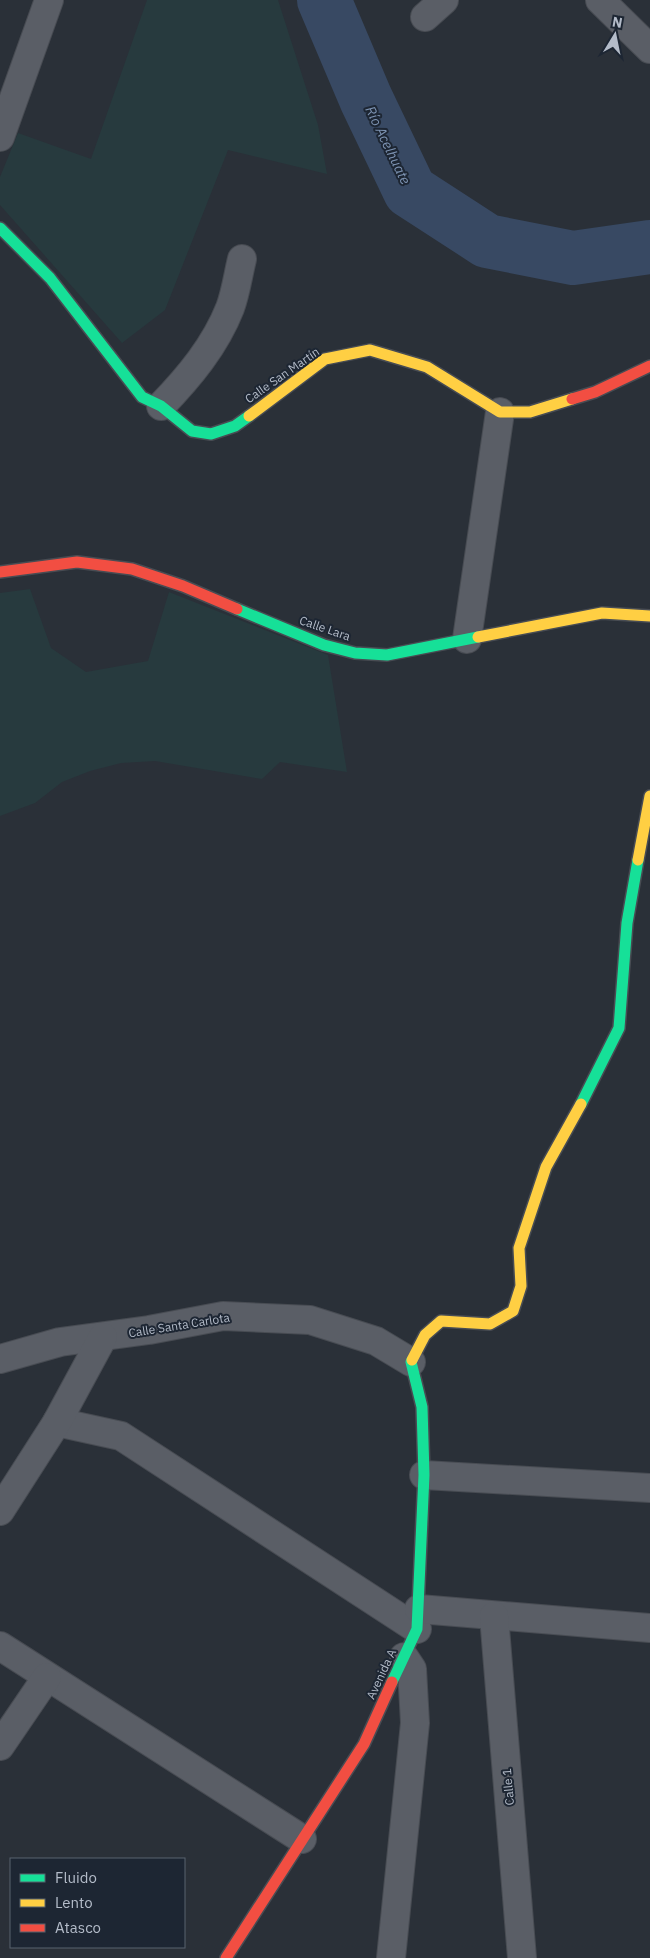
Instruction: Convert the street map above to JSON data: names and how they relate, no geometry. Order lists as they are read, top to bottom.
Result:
{
  "streets": {
    "street": [
      "Calle San Martín",
      "Calle Lara",
      "Calle Santa Carlota",
      "Avenida A",
      "Calle 1"
    ]
  },
  "crossings": [
    ["Calle Santa Carlota", "Avenida A"]
  ],
  "water": ["Río Acelhuate"],
  "legend": ["Fluido", "Lento", "Atasco"],
  "north": "top"
}
